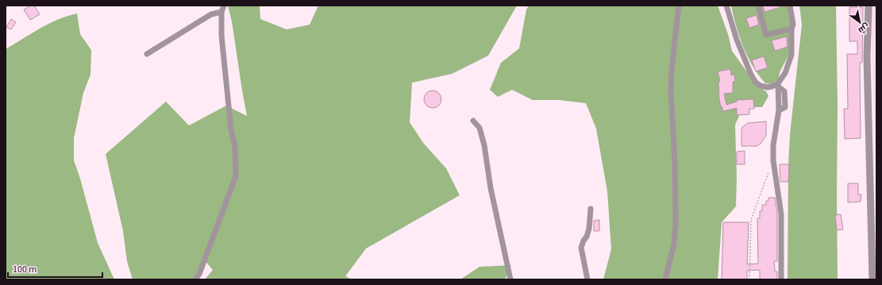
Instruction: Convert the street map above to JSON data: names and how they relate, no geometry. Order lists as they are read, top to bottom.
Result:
{
  "scale_bar": "100 m",
  "north": "bottom right"
}
